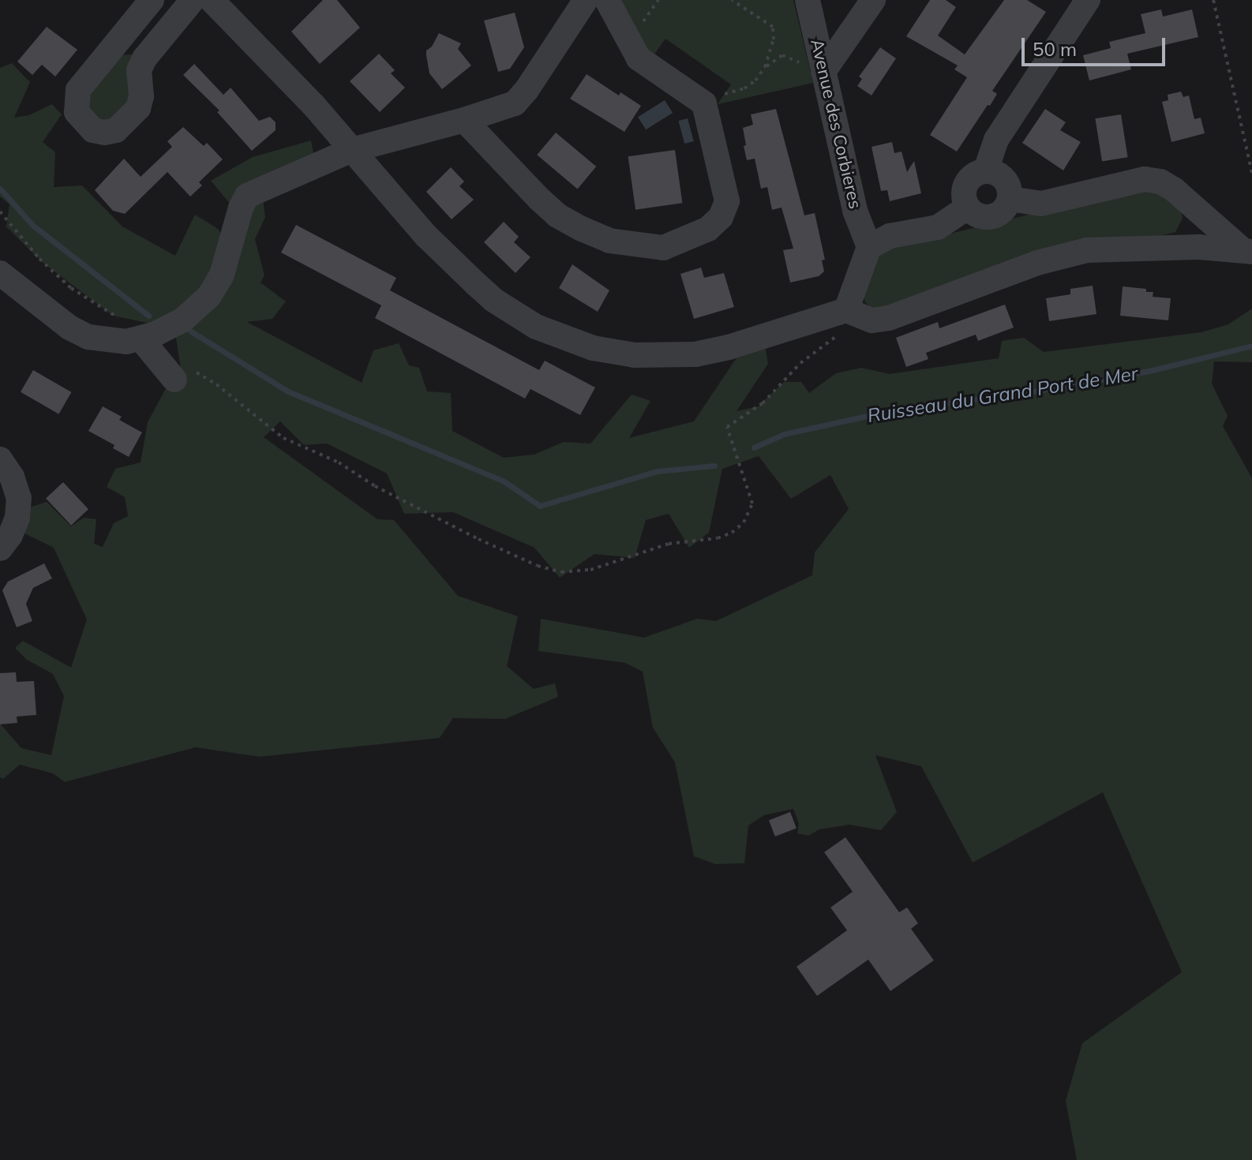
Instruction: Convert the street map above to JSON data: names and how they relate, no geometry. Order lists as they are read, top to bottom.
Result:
{
  "streets": {
    "street": ["Avenue des Corbieres"]
  },
  "water": ["Ruisseau du Grand Port de Mer"],
  "scale_bar": "50 m"
}
